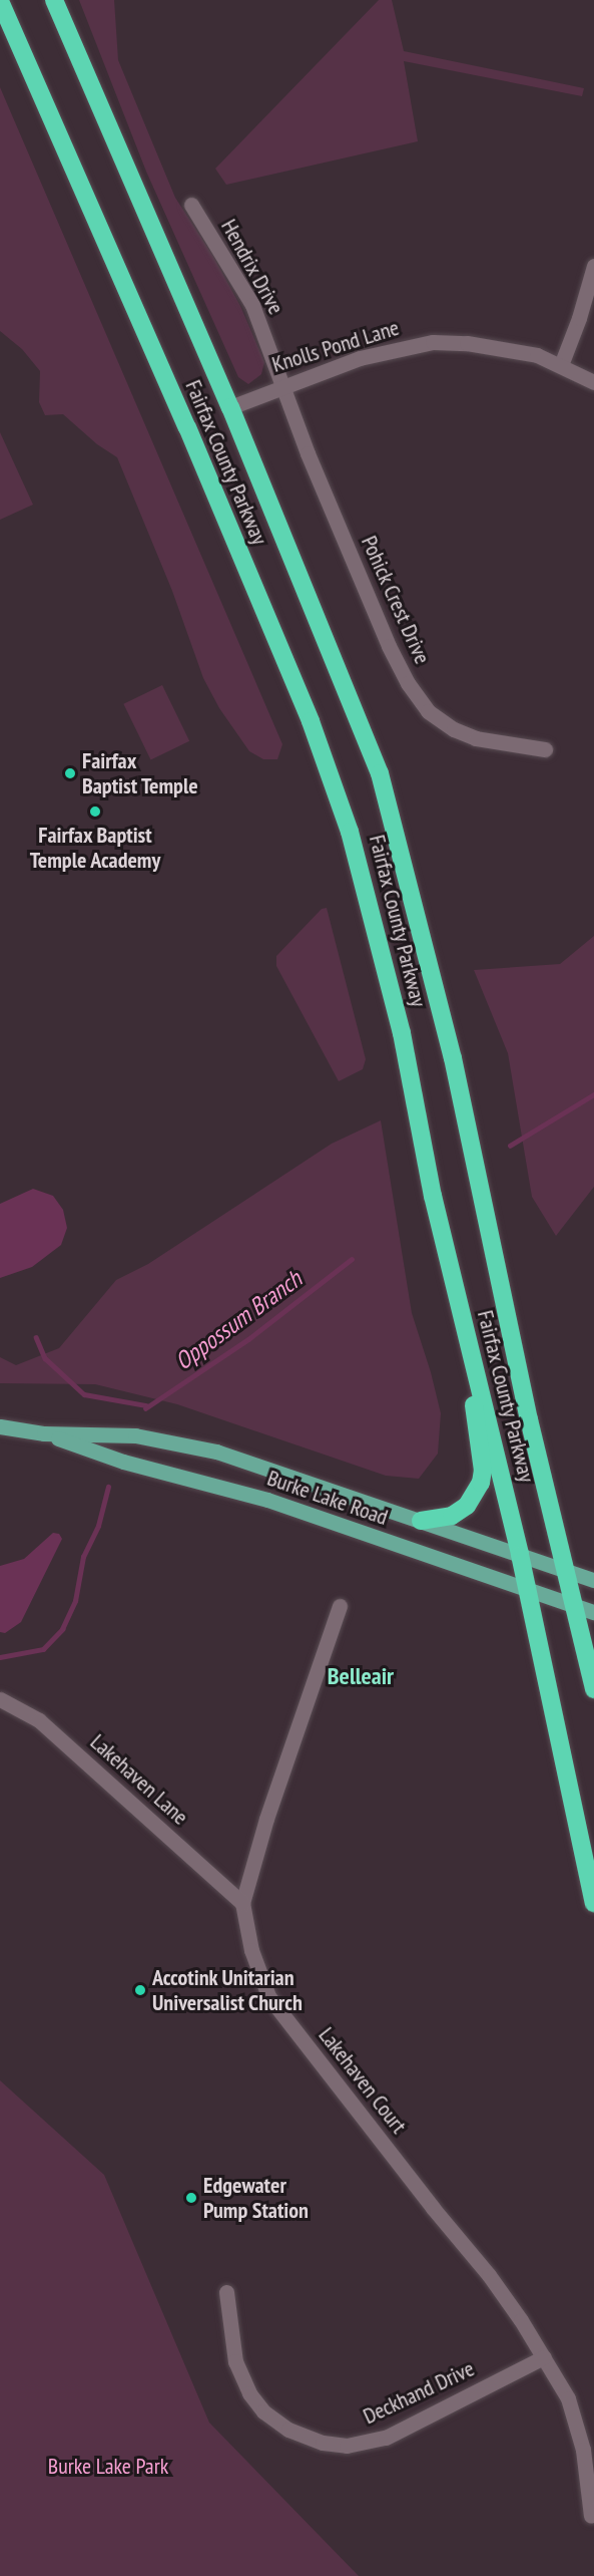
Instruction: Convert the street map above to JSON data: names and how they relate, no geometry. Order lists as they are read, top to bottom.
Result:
{
  "streets": {
    "highway": ["Fairfax County Parkway"],
    "main road": ["Burke Lake Road"],
    "street": [
      "Hendrix Drive",
      "Knolls Pond Lane",
      "Pohick Crest Drive",
      "Lakehaven Lane",
      "Lakehaven Court",
      "Deckhand Drive"
    ]
  },
  "crossings": [
    ["Hendrix Drive", "Knolls Pond Lane"],
    ["Hendrix Drive", "Pohick Crest Drive"],
    ["Knolls Pond Lane", "Fairfax County Parkway"],
    ["Knolls Pond Lane", "Pohick Crest Drive"],
    ["Fairfax County Parkway", "Burke Lake Road"],
    ["Lakehaven Lane", "Lakehaven Court"],
    ["Lakehaven Court", "Deckhand Drive"]
  ],
  "districts": ["Belleair"],
  "water": ["Oppossum Branch"],
  "parks": ["Burke Lake Park"],
  "places": [
    "Fairfax Baptist Temple",
    "Fairfax Baptist Temple Academy",
    "Accotink Unitarian Universalist Church",
    "Edgewater Pump Station"
  ]
}
